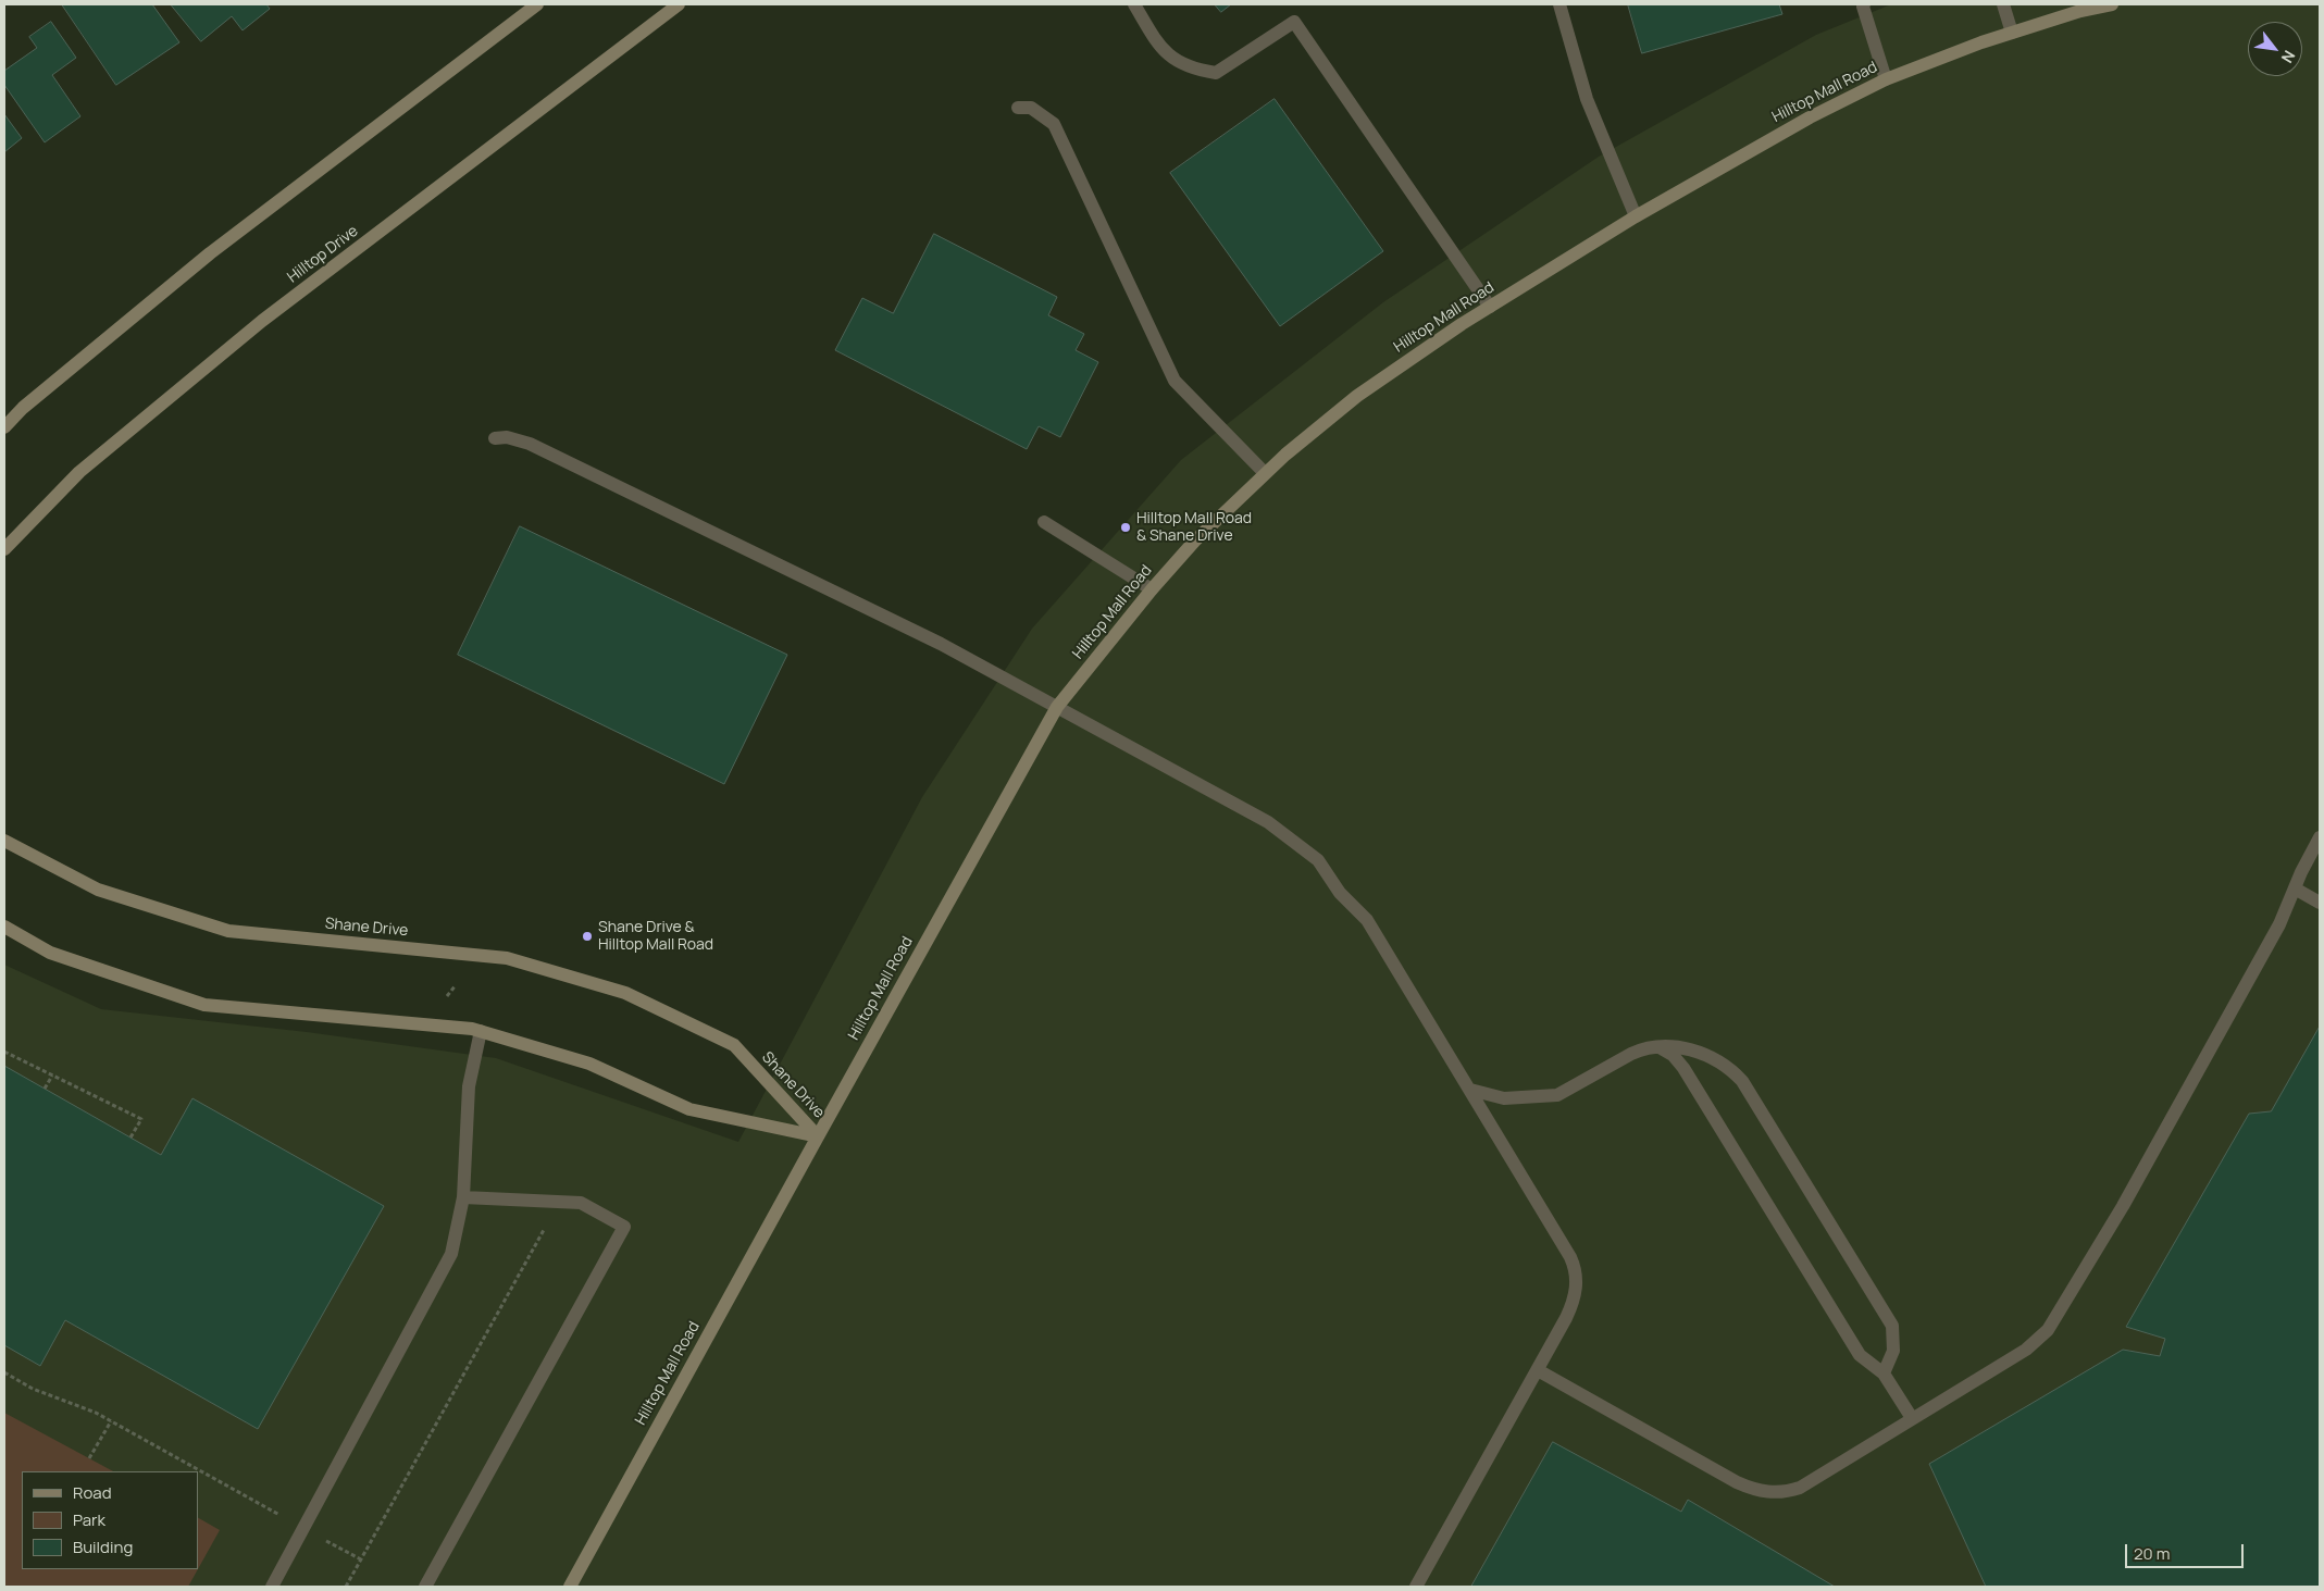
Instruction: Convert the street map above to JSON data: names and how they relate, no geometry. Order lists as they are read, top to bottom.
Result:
{
  "streets": {
    "street": ["Hilltop Mall Road", "Hilltop Drive", "Shane Drive"]
  },
  "crossings": [
    ["Hilltop Mall Road", "Shane Drive"]
  ],
  "places": ["Hilltop Mall Road & Shane Drive", "Shane Drive & Hilltop Mall Road"],
  "legend": ["Road", "Park", "Building"],
  "scale_bar": "20 m",
  "north": "bottom right"
}
